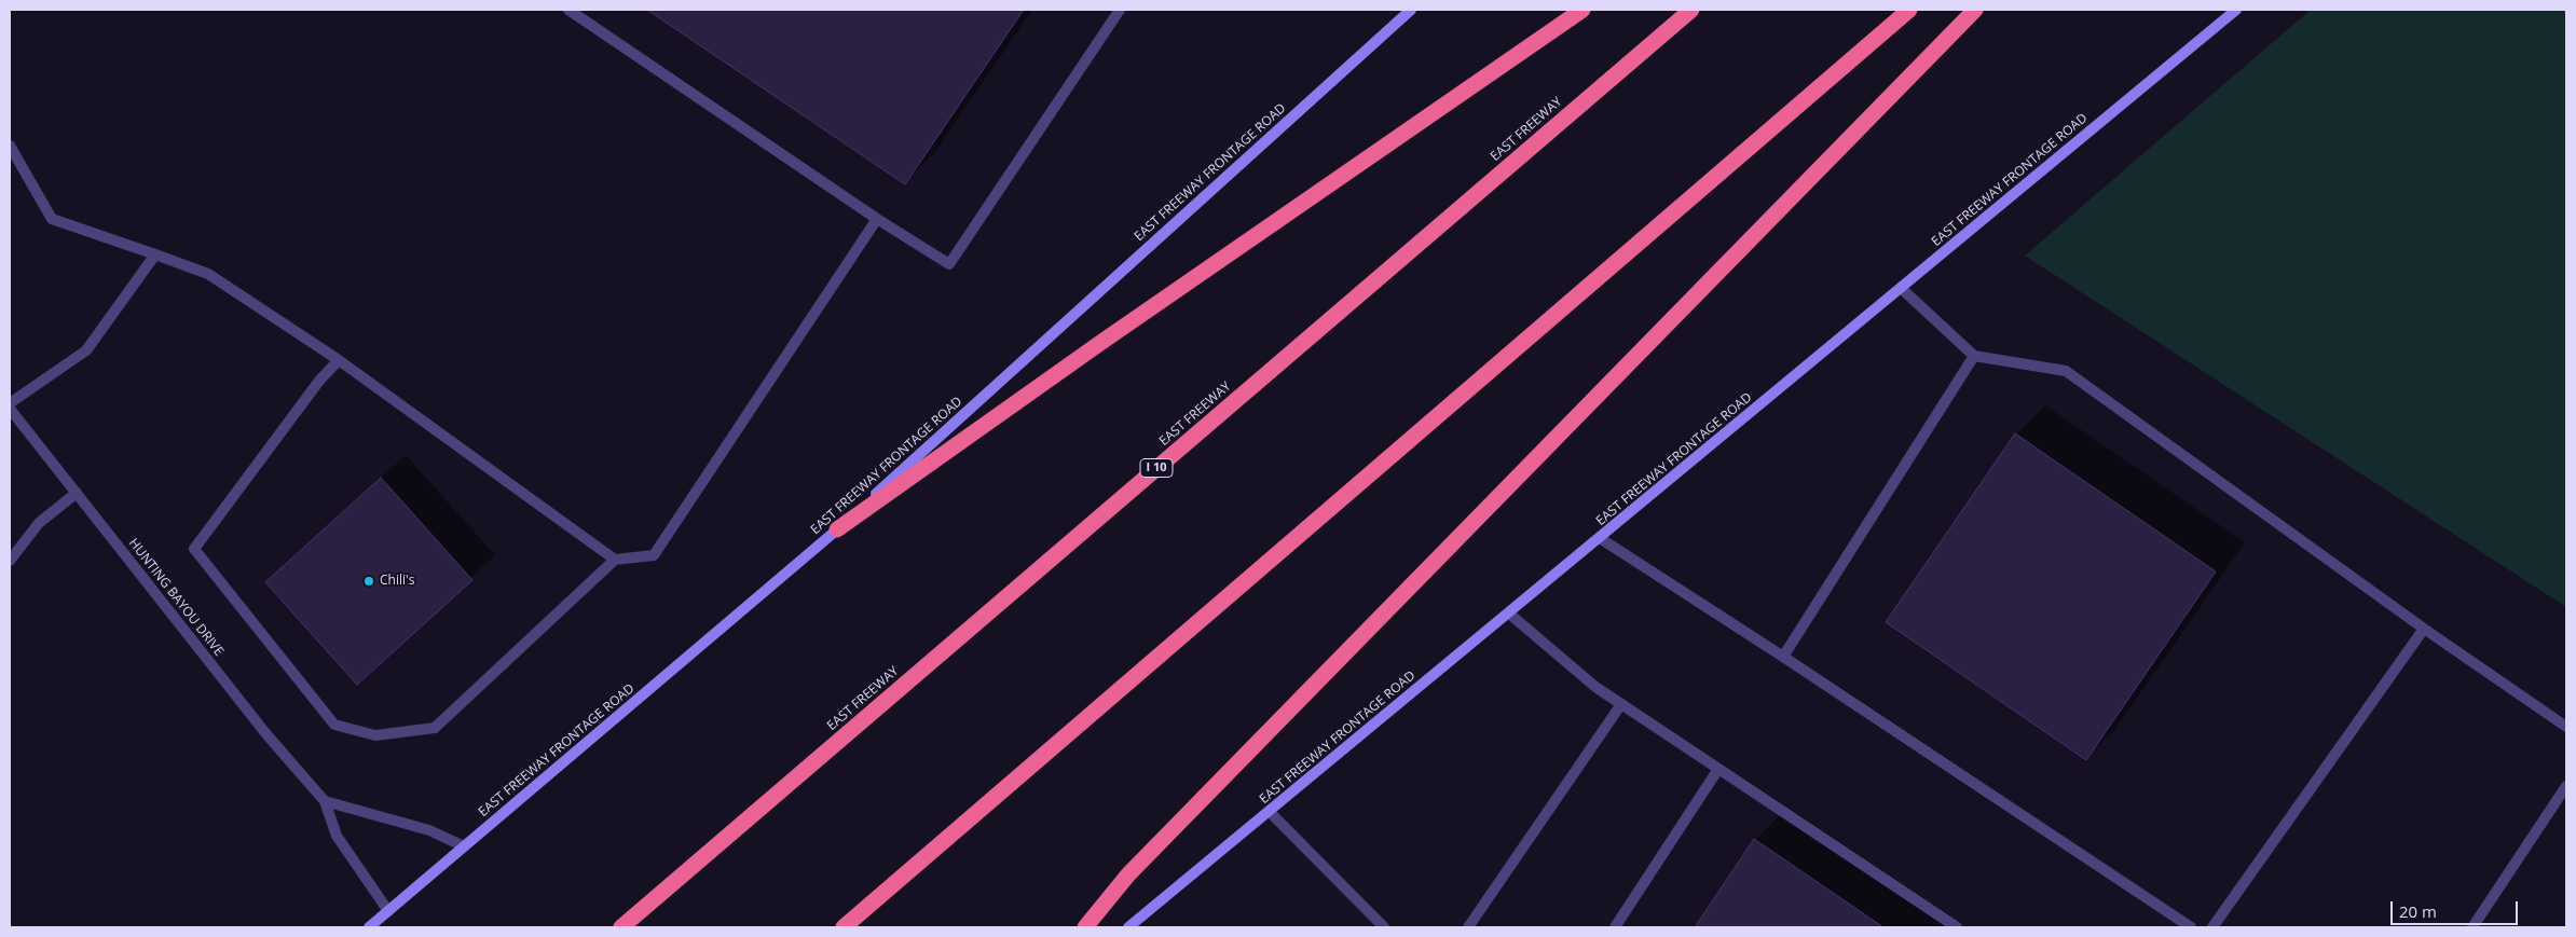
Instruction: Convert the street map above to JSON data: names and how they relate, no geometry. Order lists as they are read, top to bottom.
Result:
{
  "streets": {
    "highway": ["EAST FREEWAY", "I 10"],
    "main road": ["EAST FREEWAY FRONTAGE ROAD"],
    "street": ["HUNTING BAYOU DRIVE"]
  },
  "crossings": [
    ["EAST FREEWAY FRONTAGE ROAD", "HUNTING BAYOU DRIVE"]
  ],
  "places": ["Chili's"],
  "scale_bar": "20 m"
}
